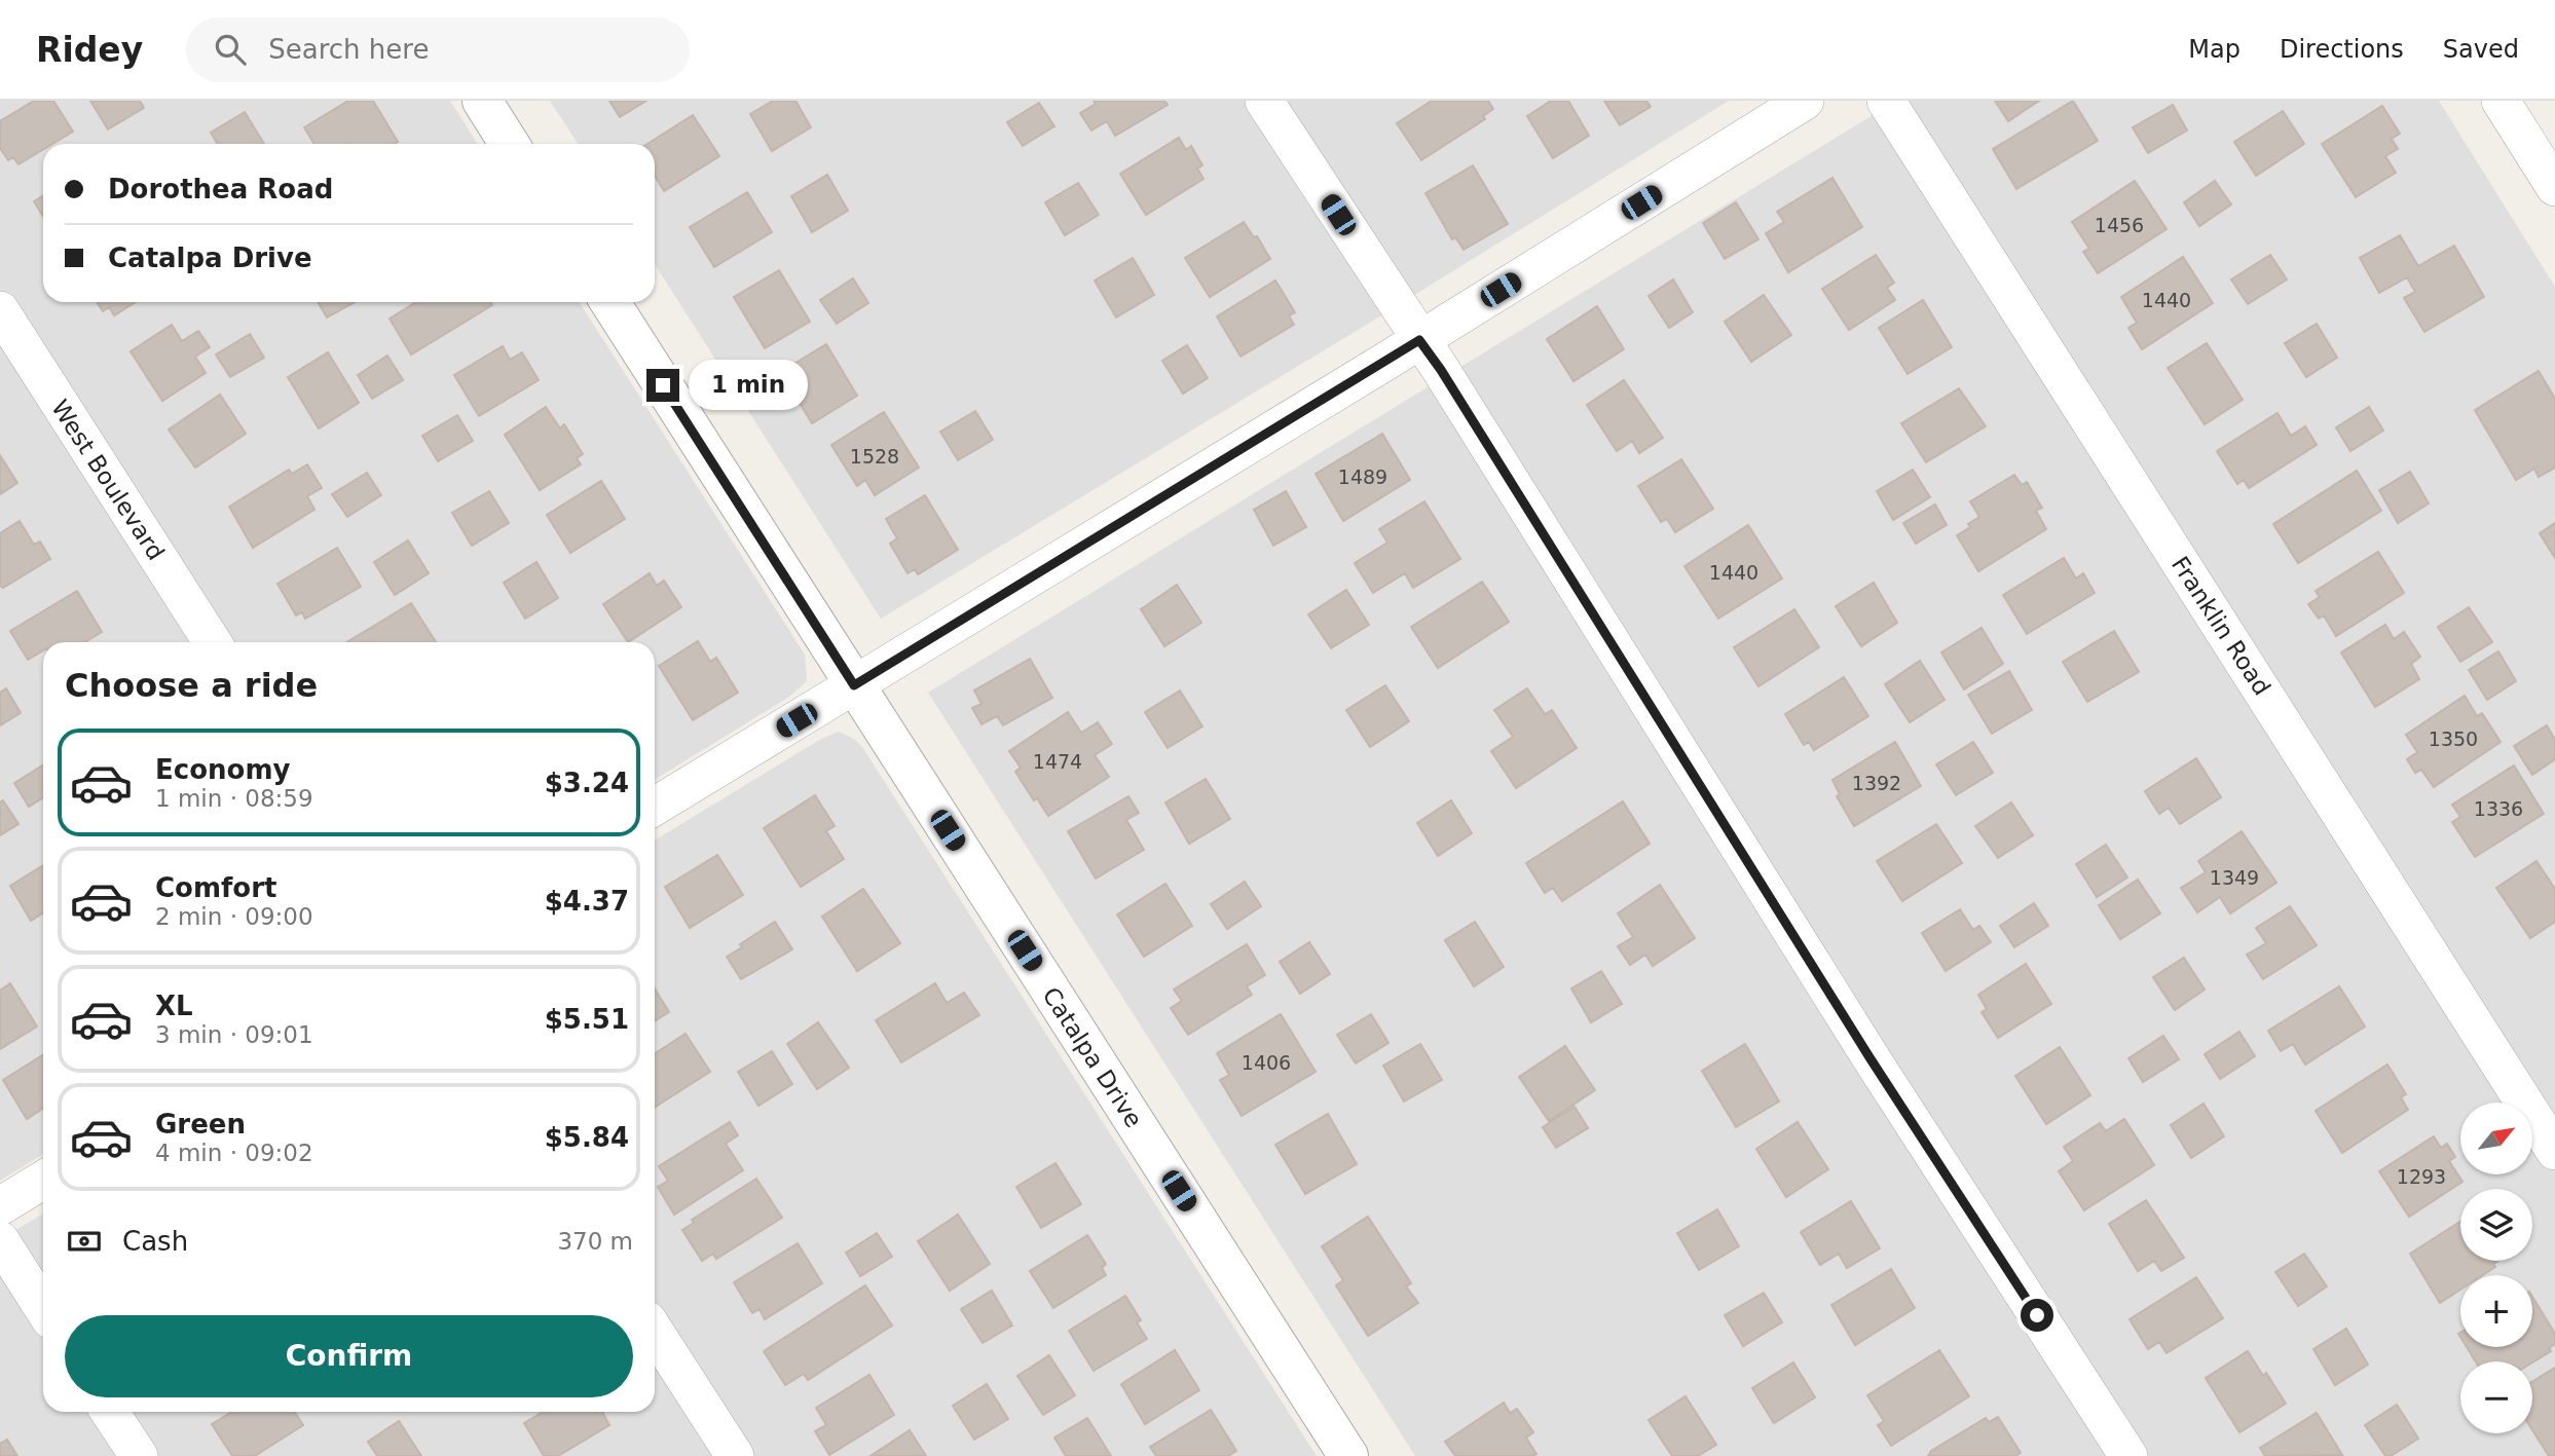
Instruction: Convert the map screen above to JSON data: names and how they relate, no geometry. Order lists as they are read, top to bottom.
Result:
{
  "streets": {
    "street": ["West Boulevard", "Franklin Road", "Catalpa Drive"]
  },
  "house_numbers": [
    "1456",
    "1440",
    "1528",
    "1489",
    "1440",
    "1350",
    "1474",
    "1392",
    "1336",
    "1349",
    "1406",
    "1293"
  ],
  "north": "top right",
  "page": {
    "header": "Ridey",
    "search": "Search here",
    "nav": ["Map", "Directions", "Saved"],
    "banner": ["Dorothea Road", "Catalpa Drive"],
    "bubble": "1 min",
    "heading": "Choose a ride",
    "list": [
      {
        "name": "Economy",
        "note": "1 min · 08:59",
        "value": "$3.24"
      },
      {
        "name": "Comfort",
        "note": "2 min · 09:00",
        "value": "$4.37"
      },
      {
        "name": "XL",
        "note": "3 min · 09:01",
        "value": "$5.51"
      },
      {
        "name": "Green",
        "note": "4 min · 09:02",
        "value": "$5.84"
      }
    ],
    "map_buttons": ["+", "−"],
    "pay": ["Cash", "370 m"],
    "buttons": "Confirm"
  }
}
